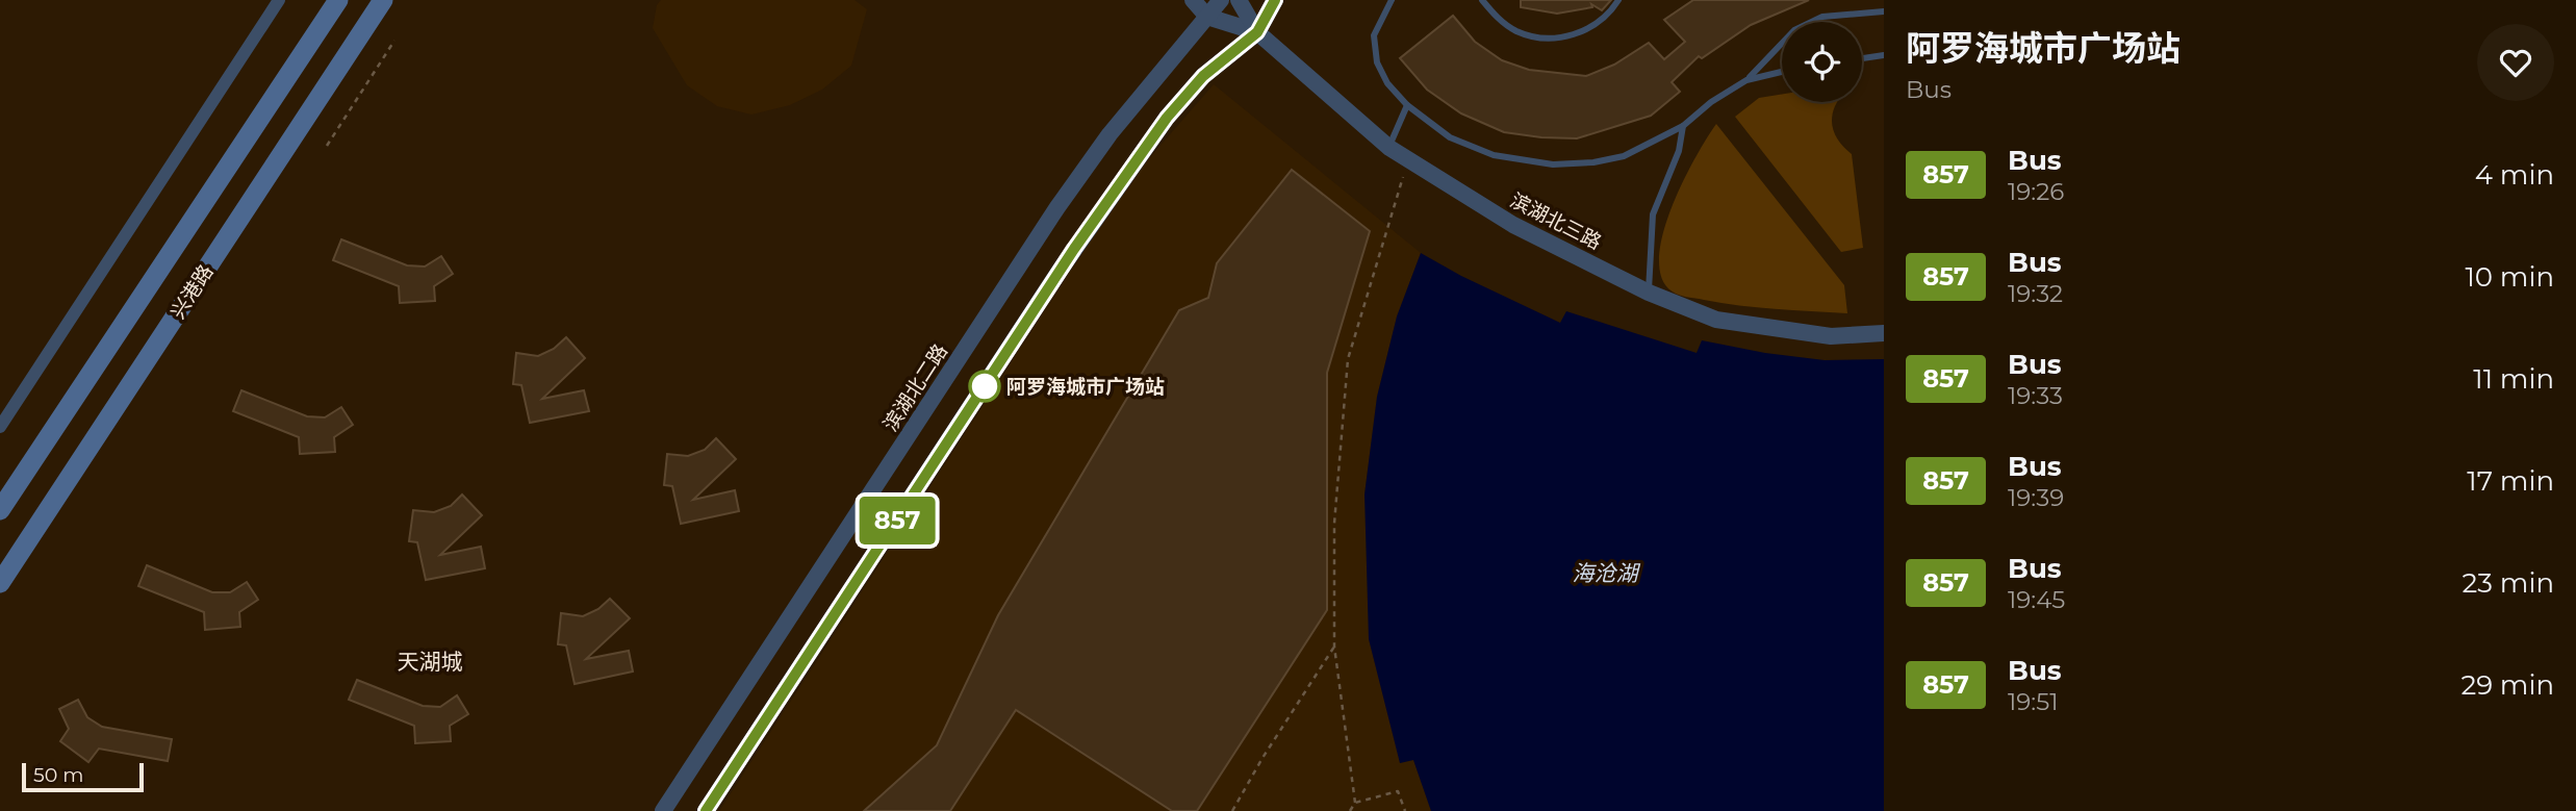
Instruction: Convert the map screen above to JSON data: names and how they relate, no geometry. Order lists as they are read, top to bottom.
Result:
{
  "streets": {
    "main road": ["兴港路"],
    "street": ["滨湖北三路", "滨湖北二路"]
  },
  "districts": ["天湖城"],
  "water": ["海沧湖"],
  "places": ["阿罗海城市广场站"],
  "lines": ["bus line 857"],
  "scale_bar": "50 m",
  "page": {
    "on_map": "857",
    "heading": ["阿罗海城市广场站", "Bus"],
    "list": [
      {
        "mark": "857",
        "name": "Bus",
        "note": "19:26",
        "value": "4 min"
      },
      {
        "mark": "857",
        "name": "Bus",
        "note": "19:32",
        "value": "10 min"
      },
      {
        "mark": "857",
        "name": "Bus",
        "note": "19:33",
        "value": "11 min"
      },
      {
        "mark": "857",
        "name": "Bus",
        "note": "19:39",
        "value": "17 min"
      },
      {
        "mark": "857",
        "name": "Bus",
        "note": "19:45",
        "value": "23 min"
      },
      {
        "mark": "857",
        "name": "Bus",
        "note": "19:51",
        "value": "29 min"
      }
    ],
    "scale": "50 m"
  }
}
